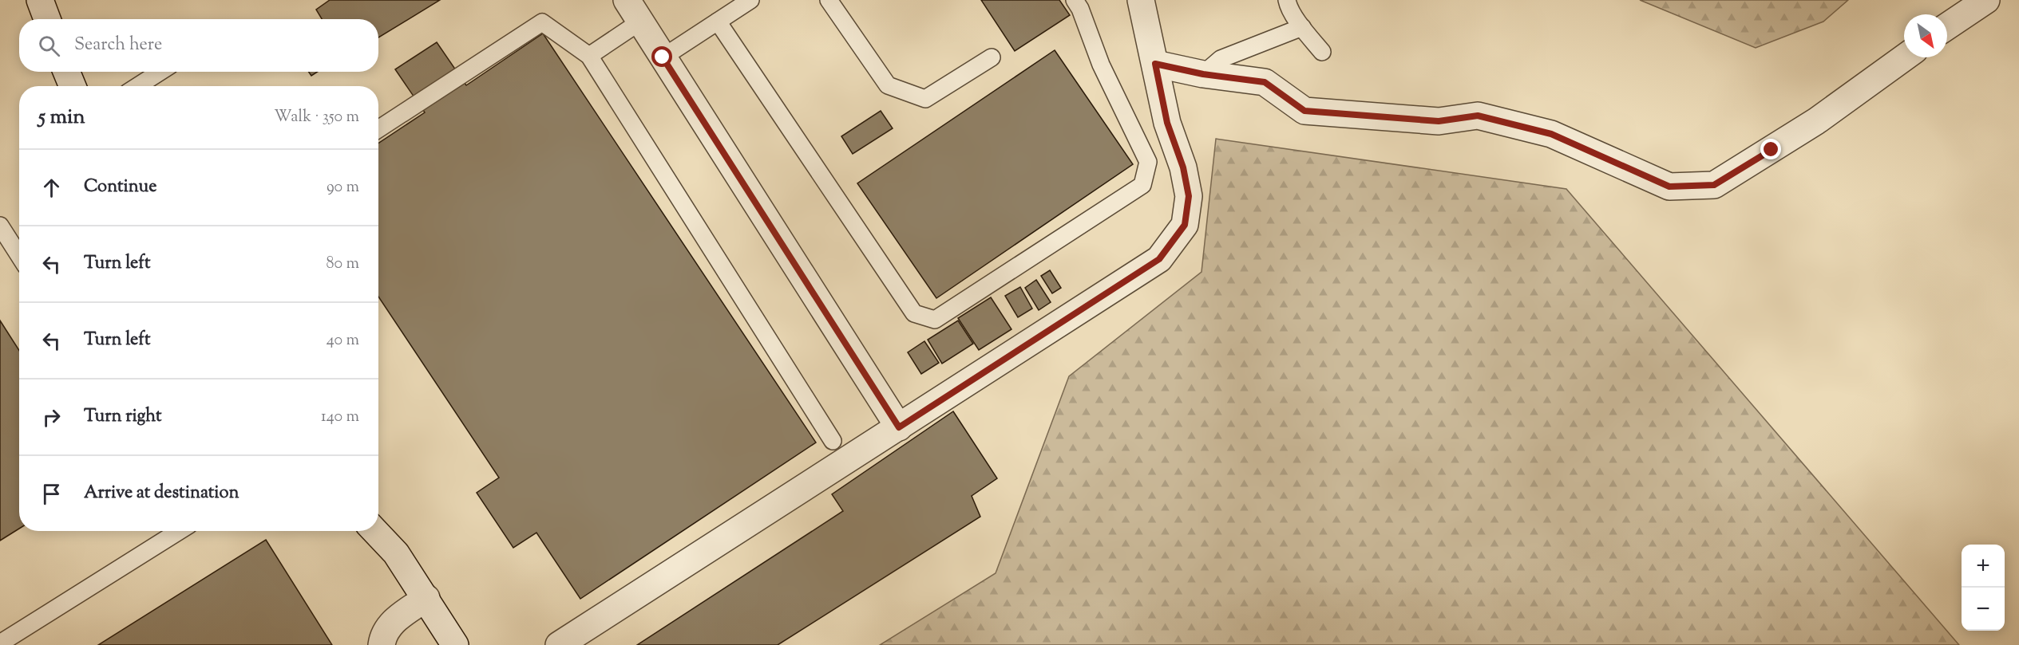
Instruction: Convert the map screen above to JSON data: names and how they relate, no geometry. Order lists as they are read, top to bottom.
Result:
{
  "north": "bottom right",
  "page": {
    "search": "Search here",
    "heading": ["5 min", "Walk · 350 m"],
    "list": [
      ["Continue", "90 m"],
      ["Turn left", "80 m"],
      ["Turn left", "40 m"],
      ["Turn right", "140 m"],
      "Arrive at destination"
    ],
    "map_buttons": ["+", "−"]
  }
}
